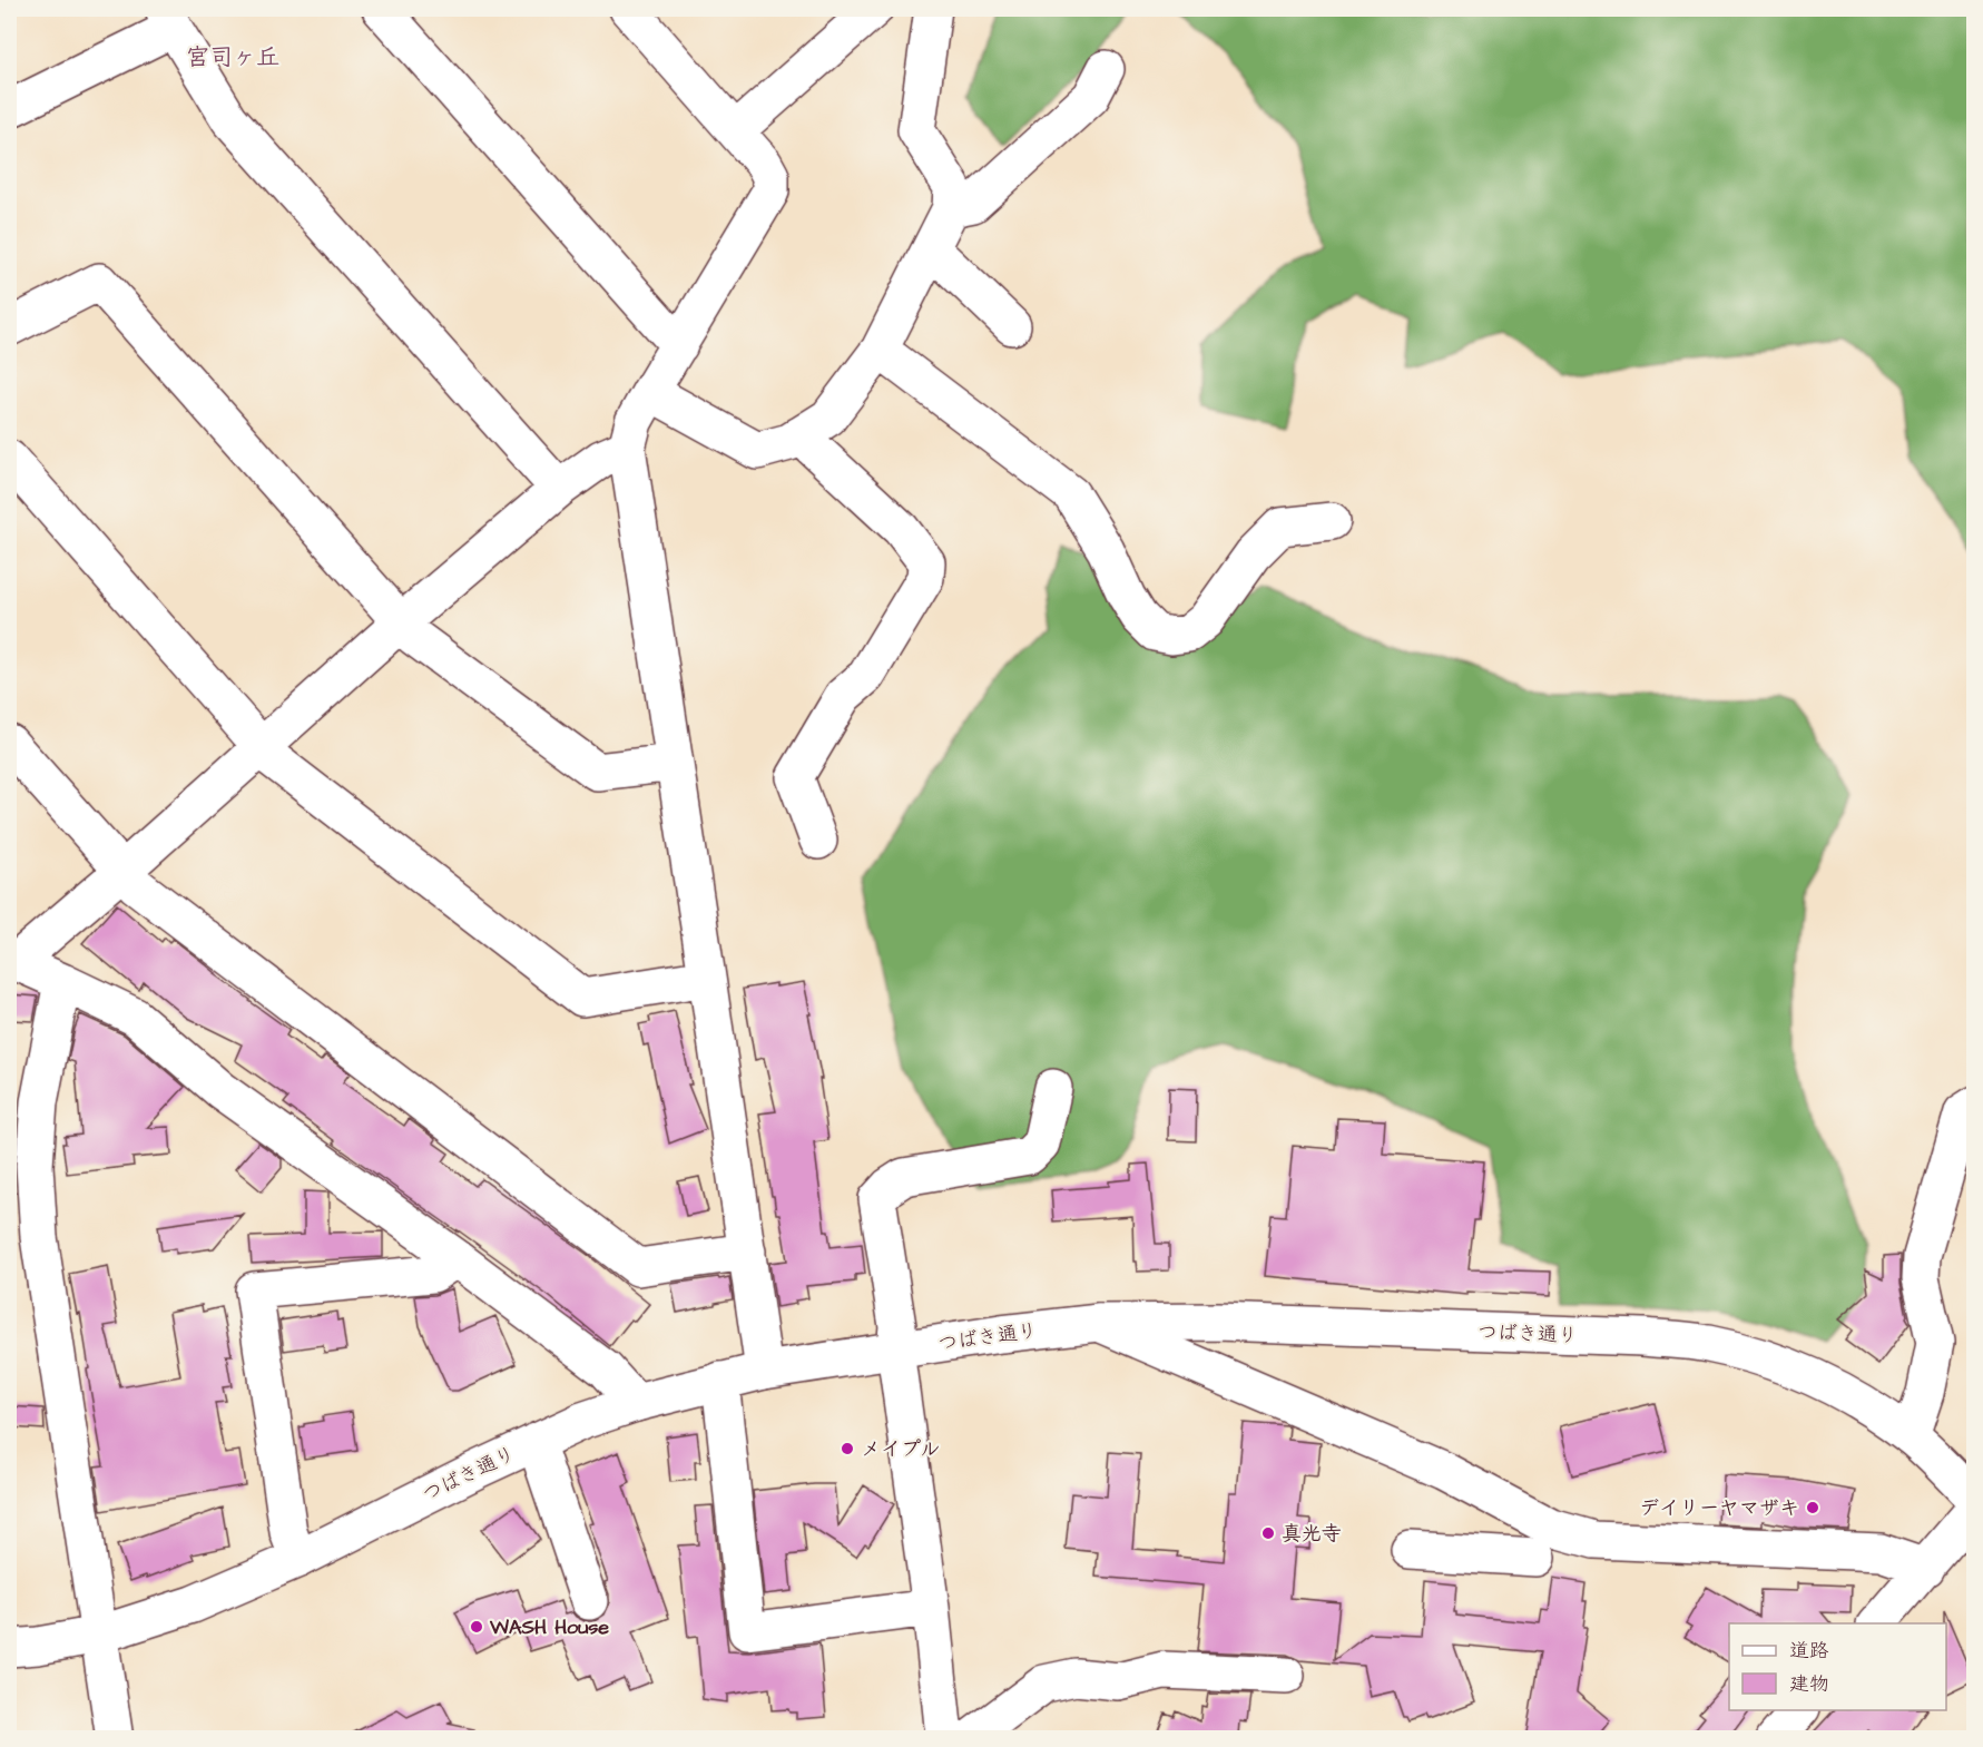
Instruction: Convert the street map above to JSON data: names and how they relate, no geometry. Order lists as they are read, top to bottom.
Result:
{
  "streets": {
    "street": ["つばき通り"]
  },
  "districts": ["宮司ヶ丘"],
  "places": [
    "メイプル",
    "デイリーヤマザキ",
    "真光寺",
    "WASH House"
  ],
  "legend": ["道路", "建物"]
}
